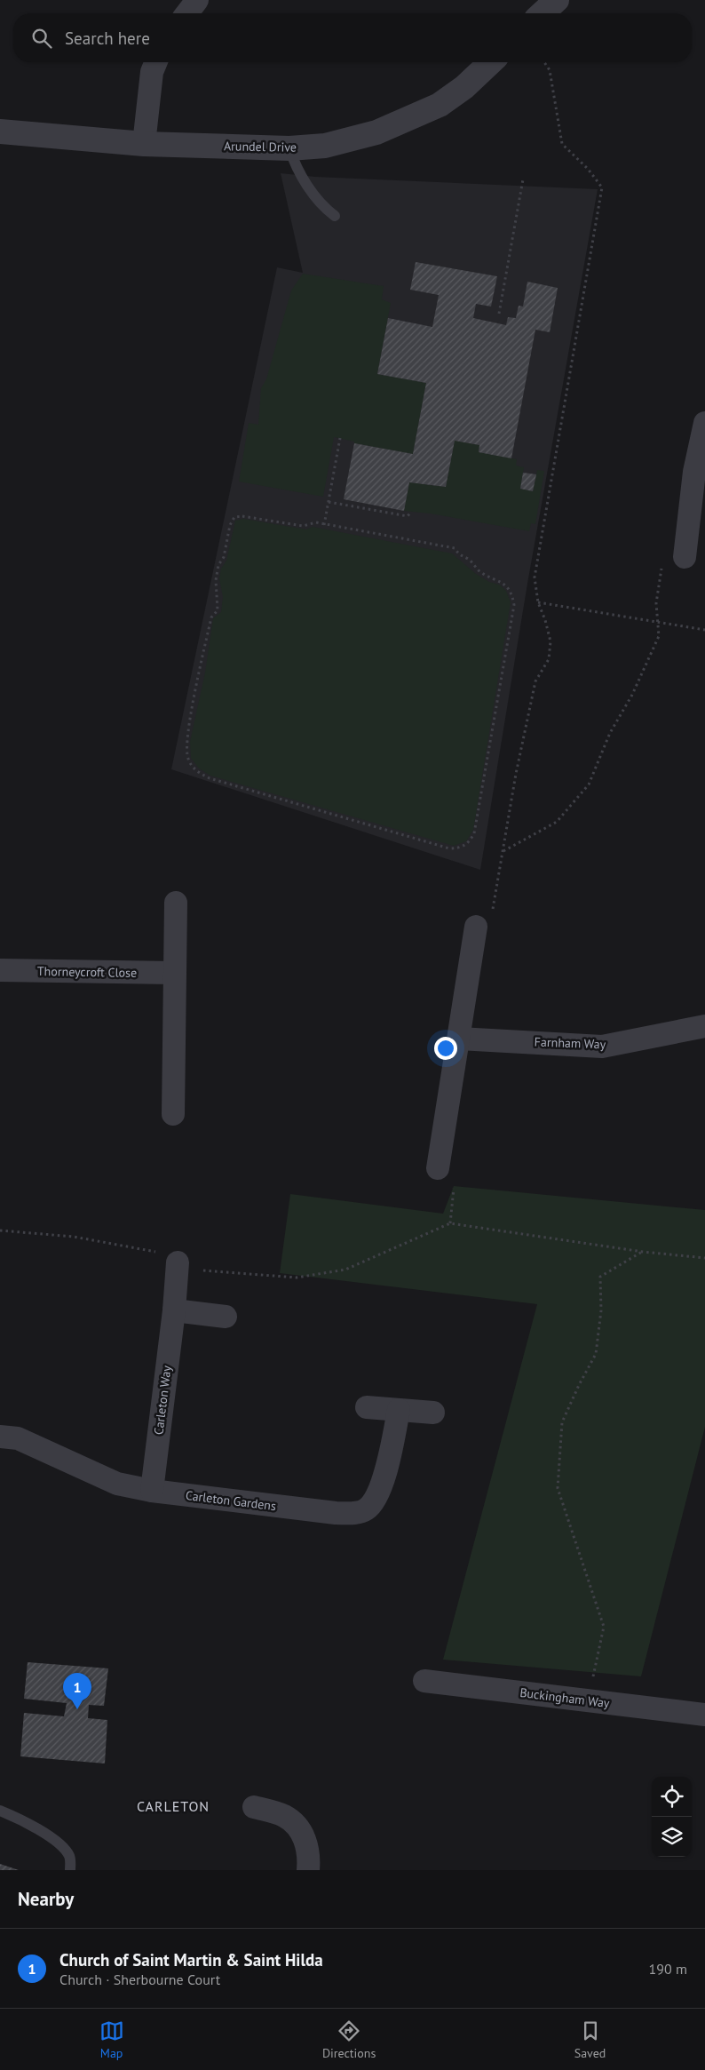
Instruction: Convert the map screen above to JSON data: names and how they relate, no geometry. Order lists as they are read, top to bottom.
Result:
{
  "streets": {
    "street": [
      "Arundel Drive",
      "Thorneycroft Close",
      "Farnham Way",
      "Carleton Way",
      "Carleton Gardens",
      "Buckingham Way"
    ]
  },
  "crossings": [
    ["Carleton Way", "Carleton Gardens"]
  ],
  "districts": ["CARLETON"],
  "page": {
    "search": "Search here",
    "pins": "1",
    "heading": "Nearby",
    "list": [
      {
        "mark": "1",
        "name": "Church of Saint Martin & Saint Hilda",
        "note": "Church · Sherbourne Court",
        "value": "190 m"
      }
    ],
    "nav": ["Map", "Directions", "Saved"]
  }
}
